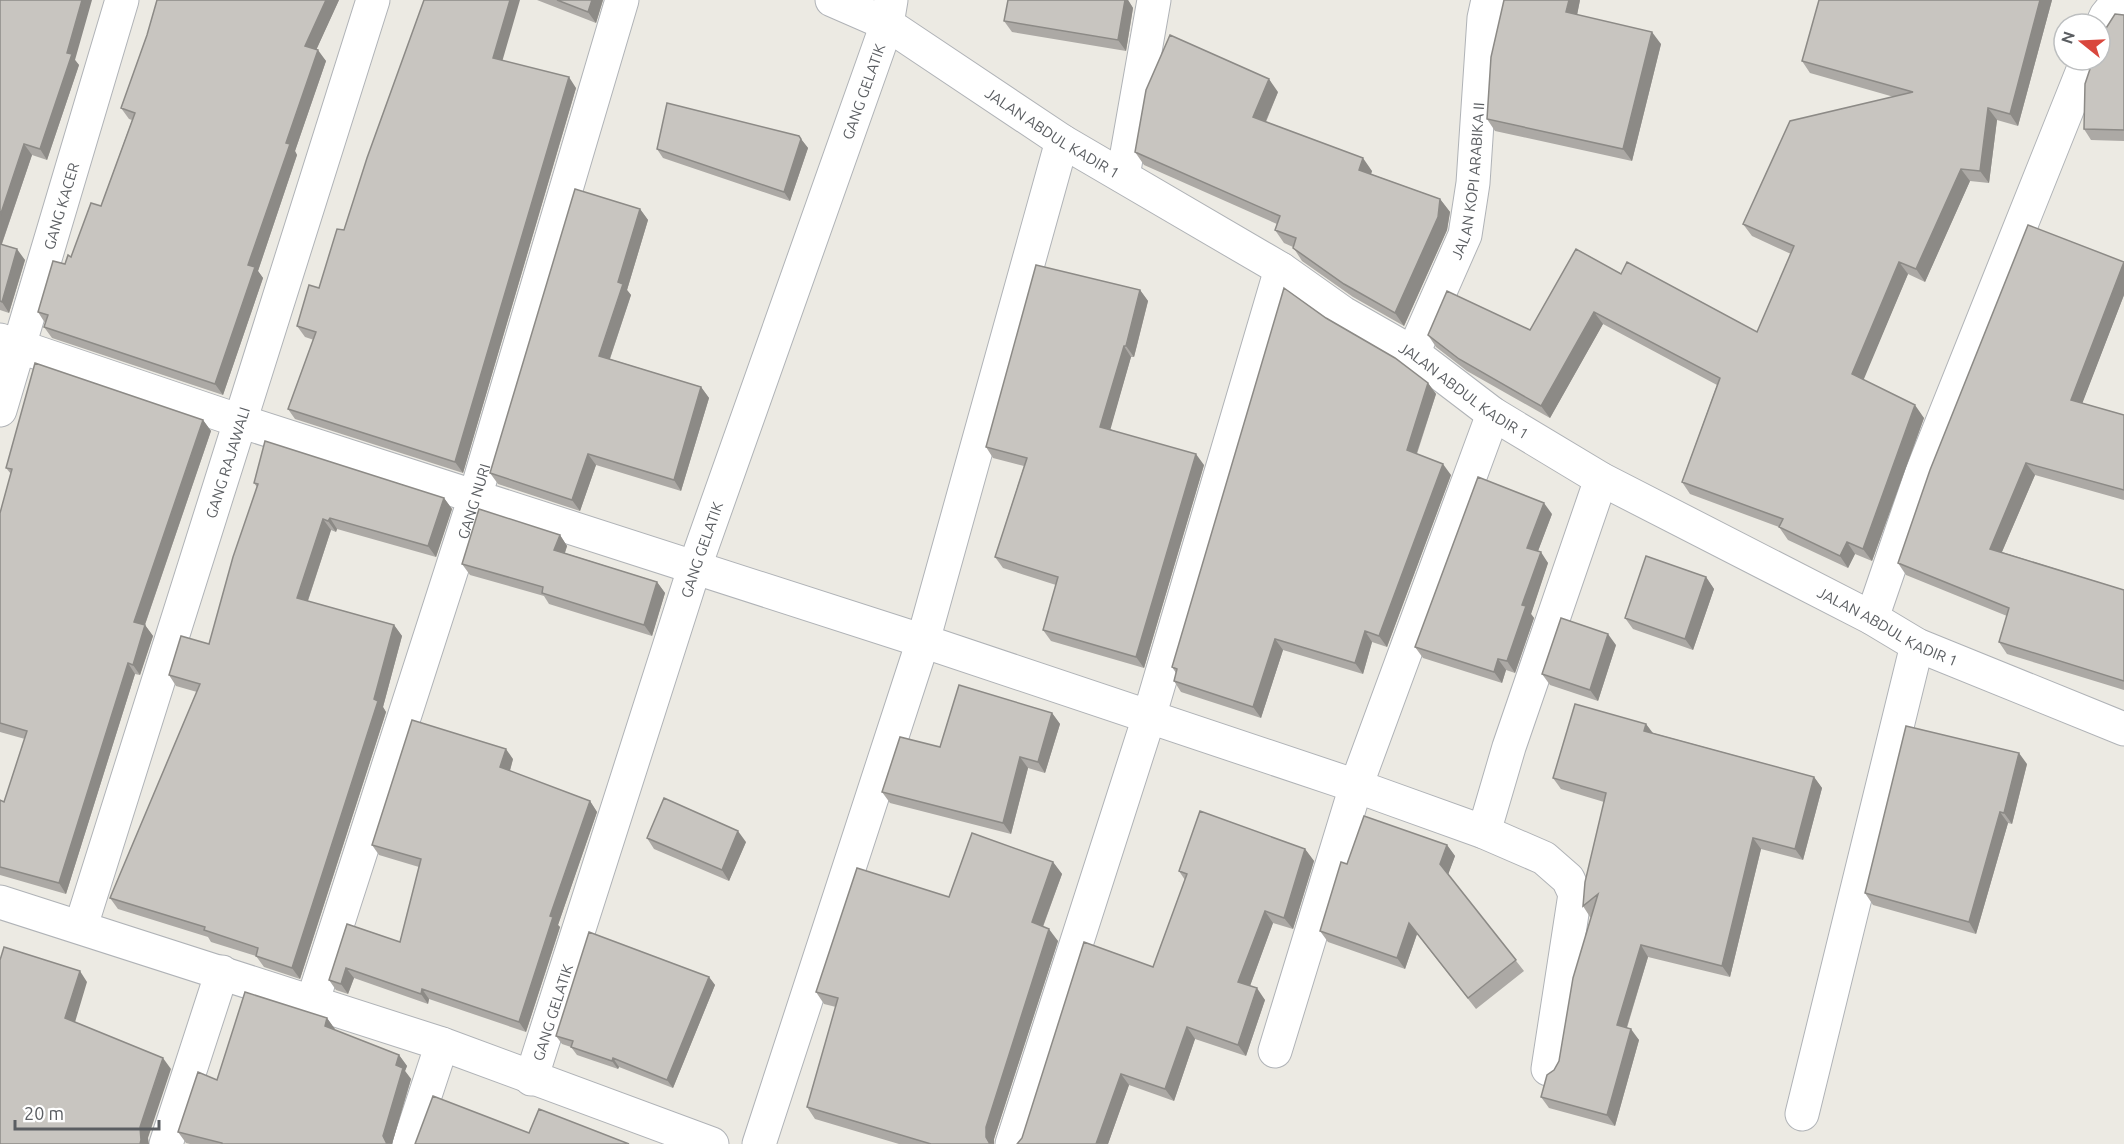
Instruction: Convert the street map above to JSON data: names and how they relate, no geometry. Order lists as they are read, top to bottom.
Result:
{
  "streets": {
    "street": [
      "GANG GELATIK",
      "JALAN ABDUL KADIR 1",
      "JALAN KOPI ARABIKA II",
      "GANG KACER",
      "GANG RAJAWALI",
      "GANG NURI"
    ]
  },
  "crossings": [
    ["GANG GELATIK", "JALAN ABDUL KADIR 1"],
    ["JALAN ABDUL KADIR 1", "JALAN KOPI ARABIKA II"]
  ],
  "scale_bar": "20 m",
  "north": "left"
}
